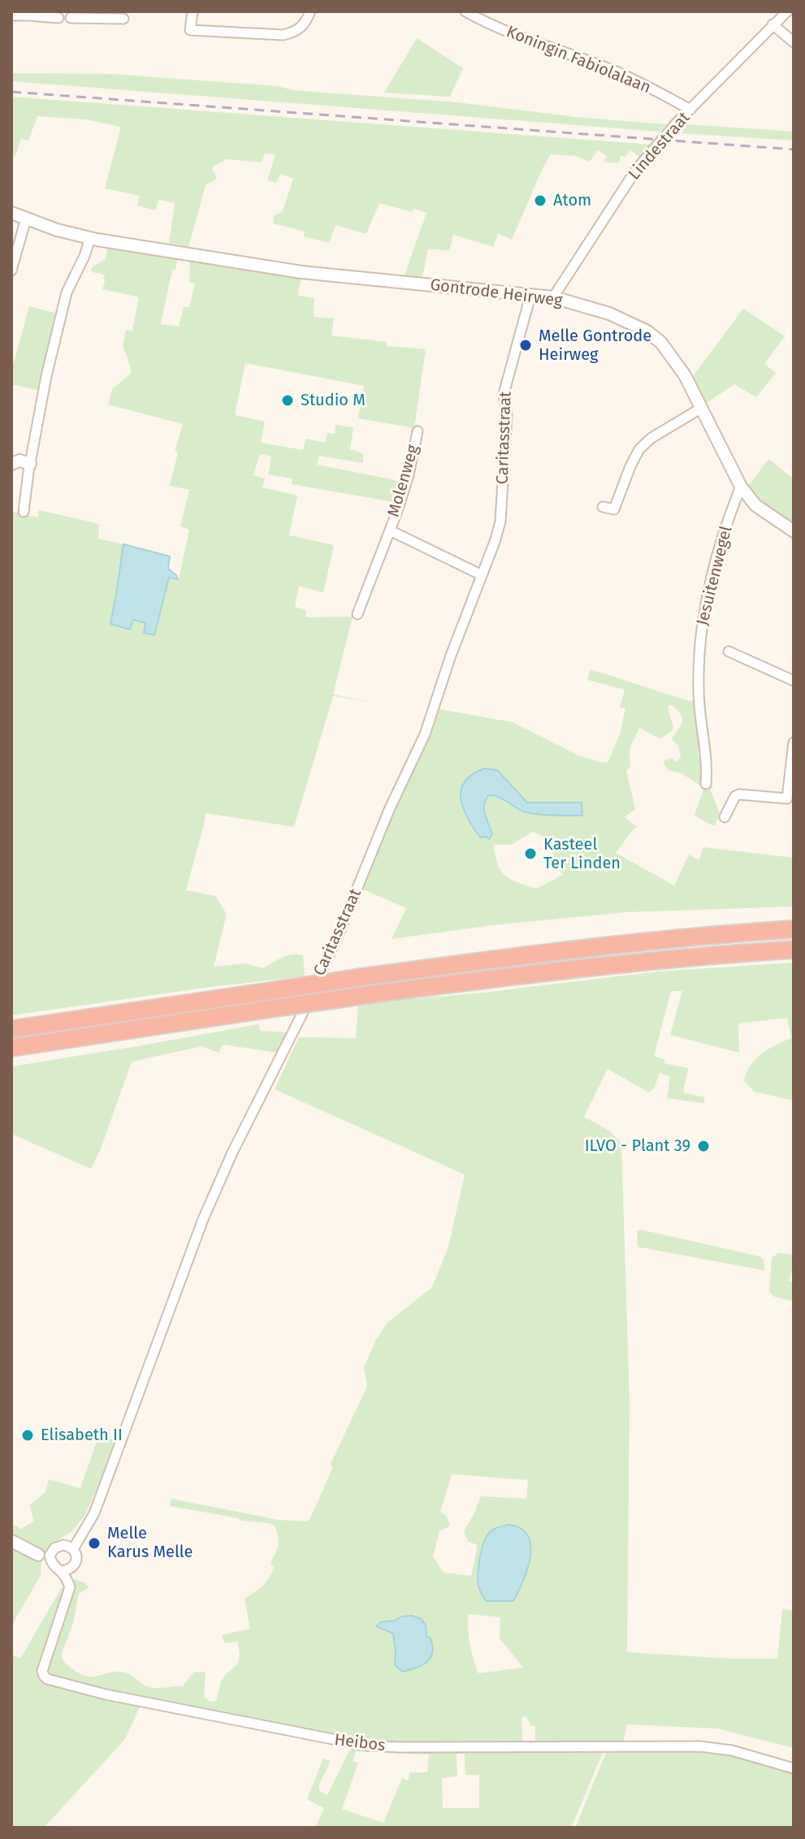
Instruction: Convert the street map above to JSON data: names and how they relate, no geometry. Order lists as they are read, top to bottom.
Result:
{
  "streets": {
    "street": [
      "Koningin Fabiolalaan",
      "Lindestraat",
      "Gontrode Heirweg",
      "Caritasstraat",
      "Molenweg",
      "Jesuitenwegel",
      "Heibos"
    ]
  },
  "crossings": [
    ["Koningin Fabiolalaan", "Lindestraat"],
    ["Lindestraat", "Gontrode Heirweg"],
    ["Gontrode Heirweg", "Caritasstraat"],
    ["Gontrode Heirweg", "Jesuitenwegel"],
    ["Caritasstraat", "Molenweg"],
    ["Caritasstraat", "Heibos"]
  ],
  "places": [
    "Atom",
    "Melle Gontrode Heirweg",
    "Studio M",
    "Kasteel Ter Linden",
    "ILVO - Plant 39",
    "Elisabeth II",
    "Melle Karus Melle"
  ]
}
